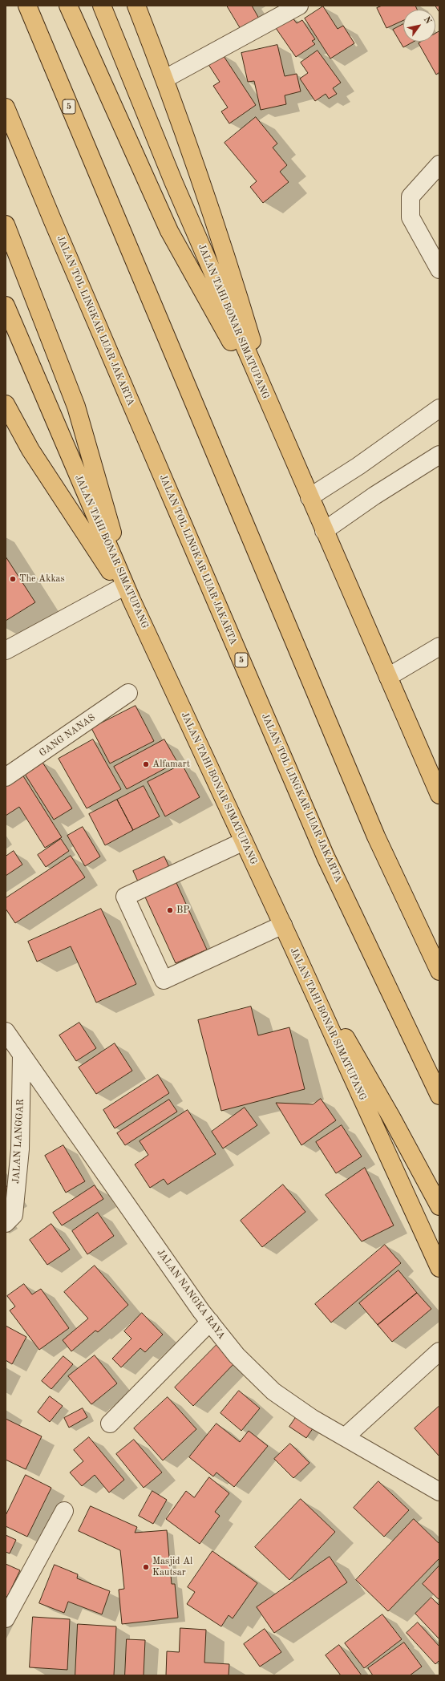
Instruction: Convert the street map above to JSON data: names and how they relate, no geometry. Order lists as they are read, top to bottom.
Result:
{
  "streets": {
    "highway": ["5", "JALAN TOL LINGKAR LUAR JAKARTA", "JALAN TAHI BONAR SIMATUPANG"],
    "street": ["GANG NANAS", "JALAN LANGGAR", "JALAN NANGKA RAYA"]
  },
  "crossings": [
    ["JALAN LANGGAR", "JALAN NANGKA RAYA"]
  ],
  "places": [
    "The Akkas",
    "Alfamart",
    "BP",
    "Masjid Al Kautsar"
  ],
  "north": "top right"
}
